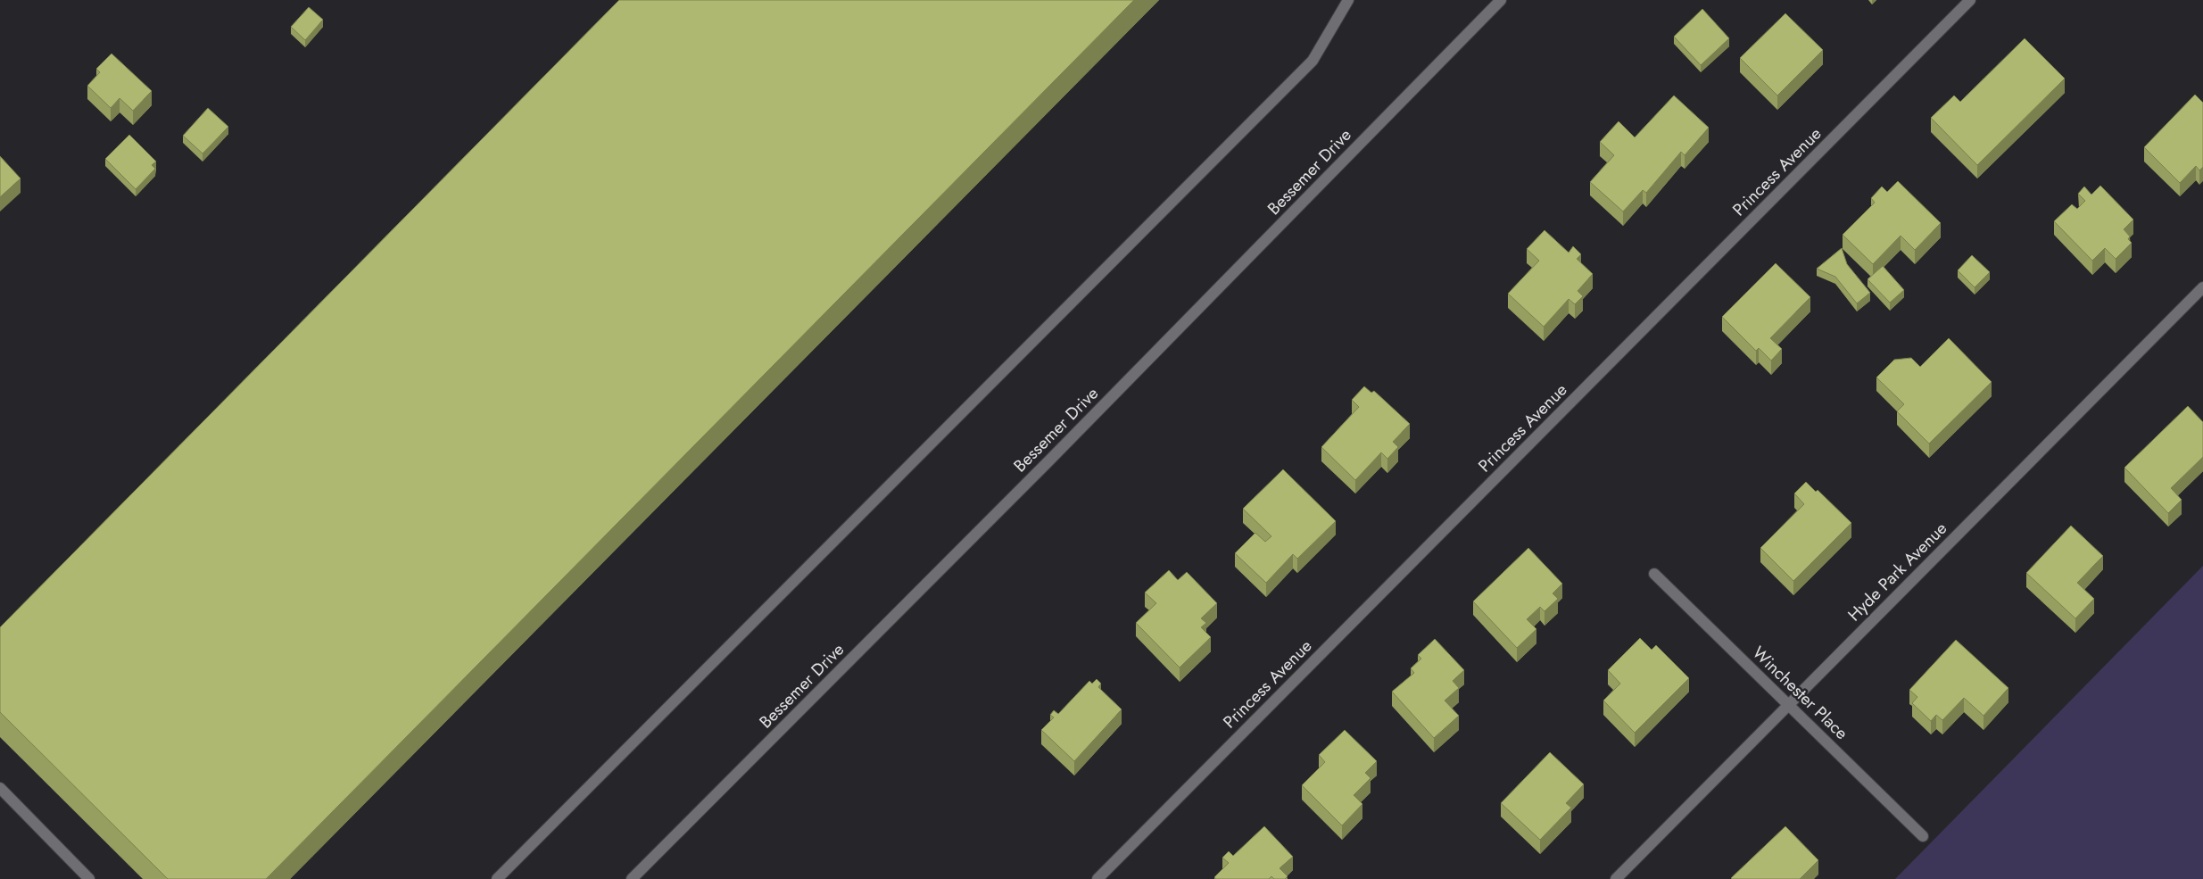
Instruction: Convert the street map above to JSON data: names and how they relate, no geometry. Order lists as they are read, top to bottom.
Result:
{
  "streets": {
    "street": [
      "Bessemer Drive",
      "Princess Avenue",
      "Hyde Park Avenue",
      "Winchester Place"
    ]
  },
  "crossings": [
    ["Hyde Park Avenue", "Winchester Place"]
  ]
}
